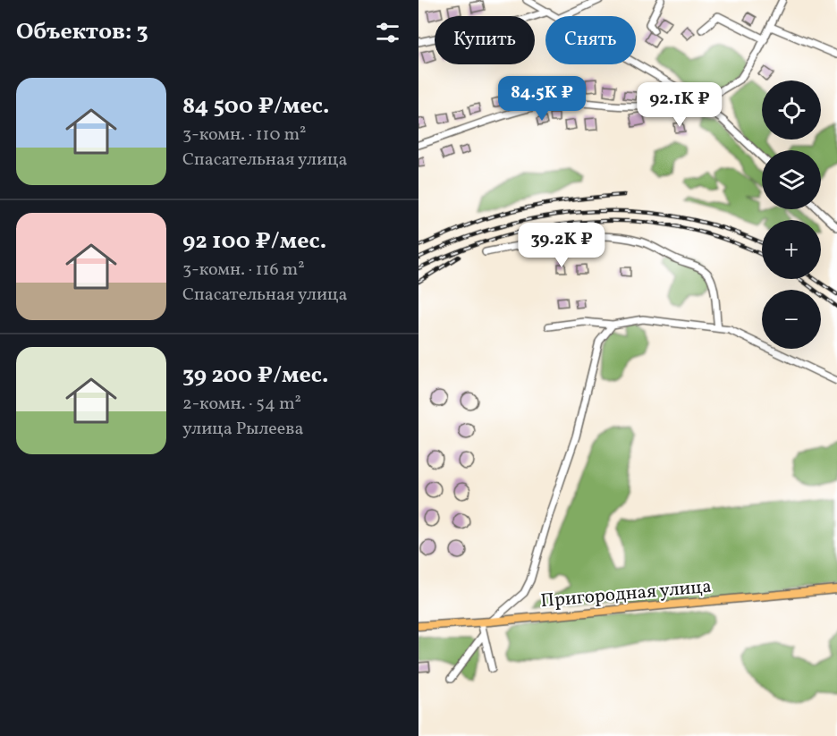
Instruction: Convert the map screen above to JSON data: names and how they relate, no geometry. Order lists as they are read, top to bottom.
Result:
{
  "streets": {
    "main road": ["Пригородная улица"]
  },
  "page": {
    "heading": "Объектов: 3",
    "chip": ["Купить", "Снять"],
    "list": [
      {
        "name": "84 500 ₽/мес.",
        "note": "3-комн. · 110 m² · Спасательная улица"
      },
      {
        "name": "92 100 ₽/мес.",
        "note": "3-комн. · 116 m² · Спасательная улица"
      },
      {
        "name": "39 200 ₽/мес.",
        "note": "2-комн. · 54 m² · улица Рылеева"
      }
    ],
    "price": ["84.5K ₽", "92.1K ₽", "39.2K ₽"],
    "map_buttons": ["+", "−"]
  }
}
